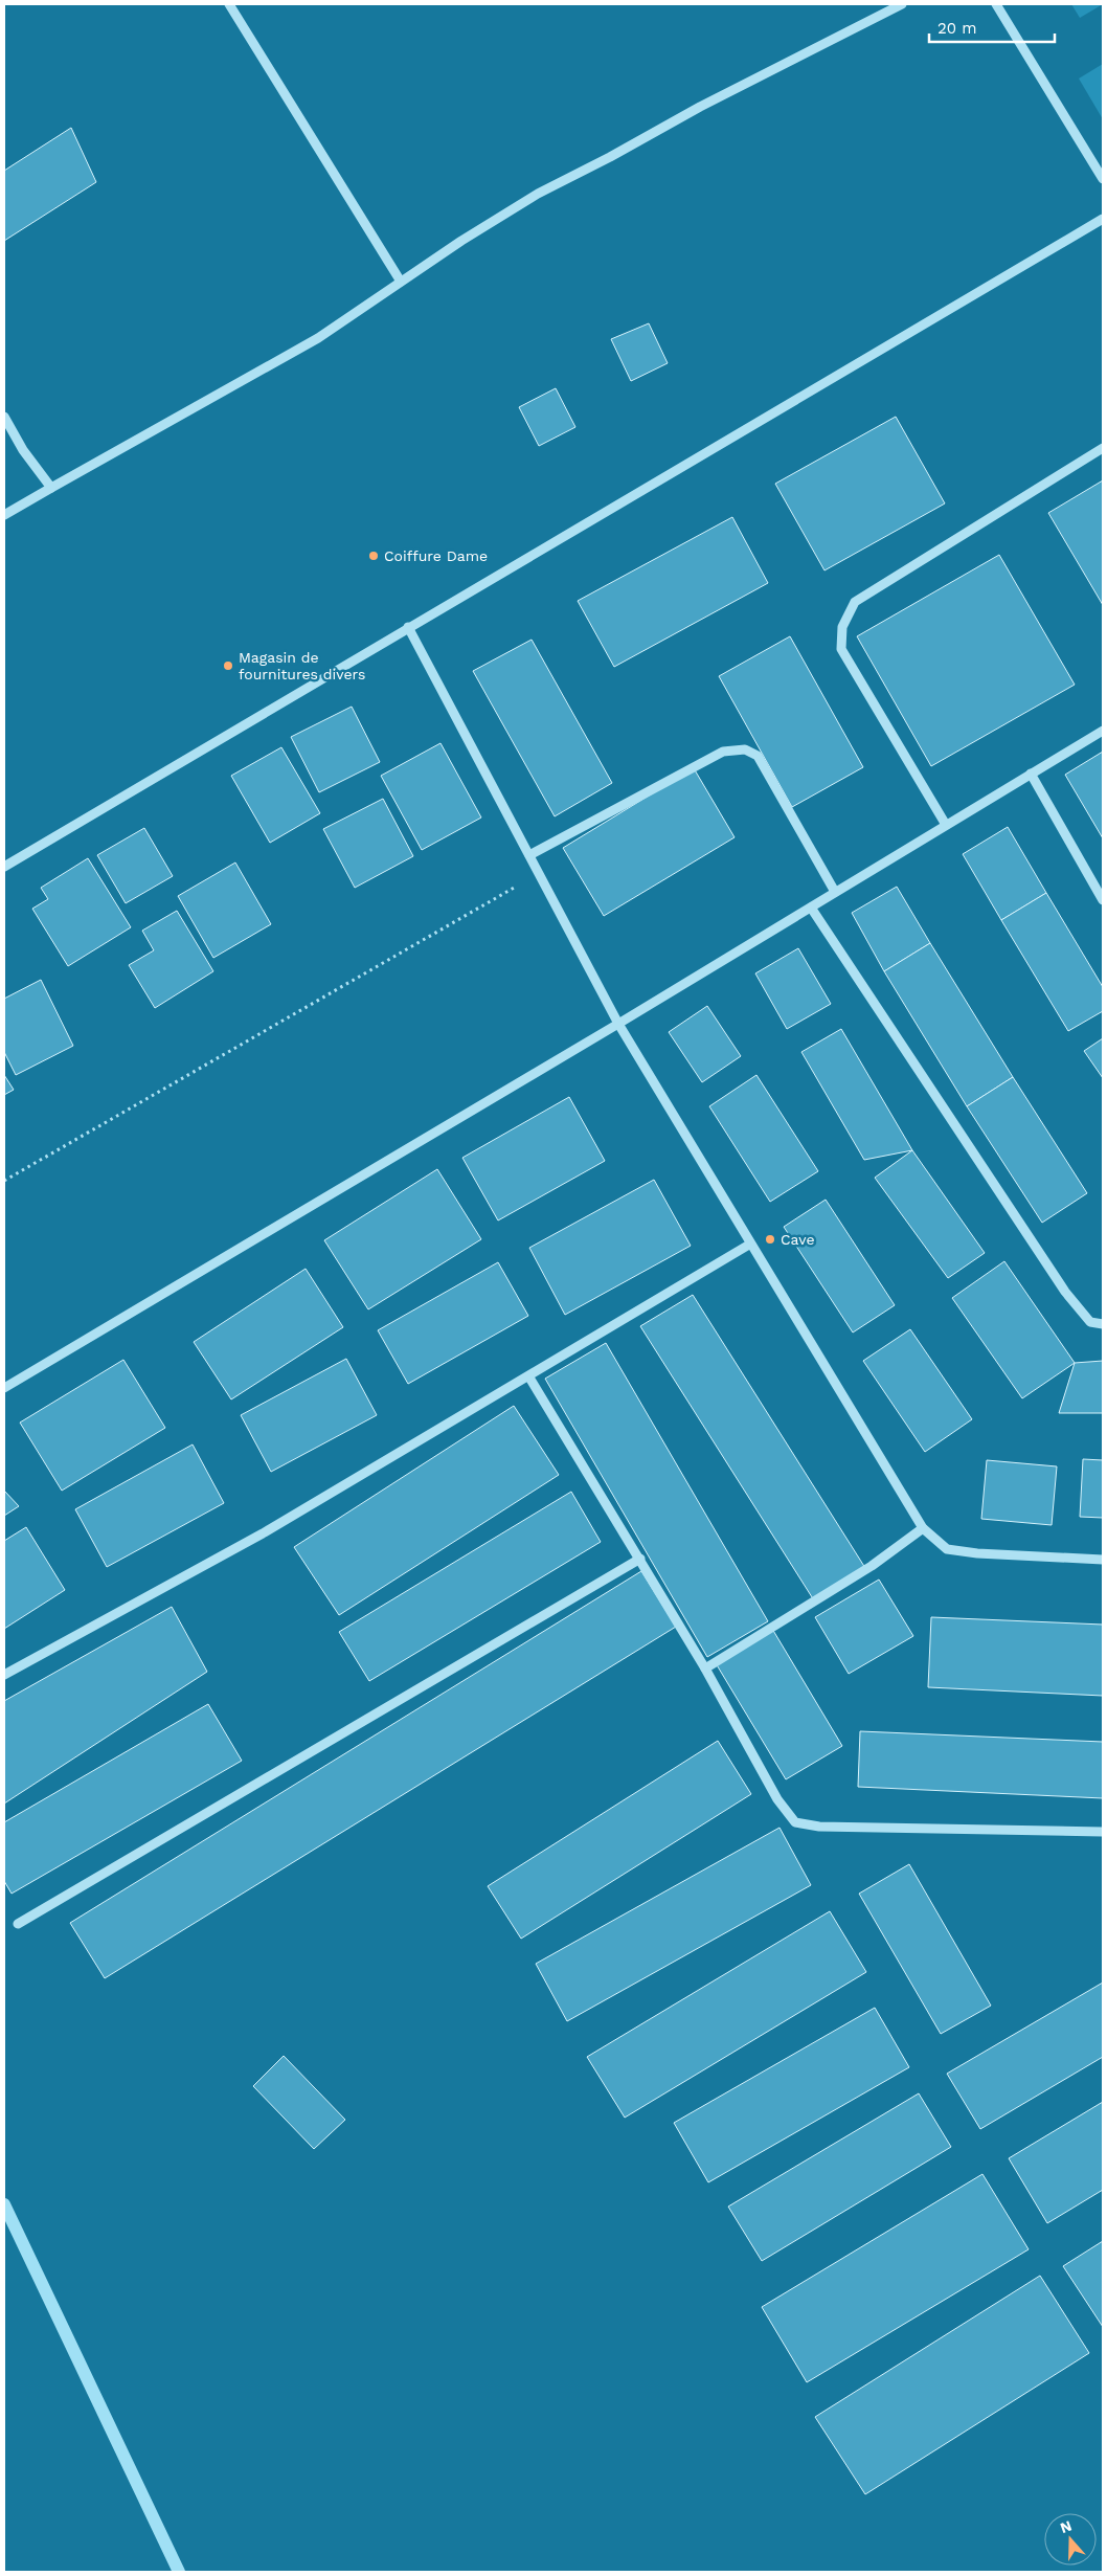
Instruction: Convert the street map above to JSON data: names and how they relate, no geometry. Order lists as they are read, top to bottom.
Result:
{
  "places": ["Coiffure Dame", "Magasin de fournitures divers", "Cave"],
  "scale_bar": "20 m",
  "north": "top"
}
